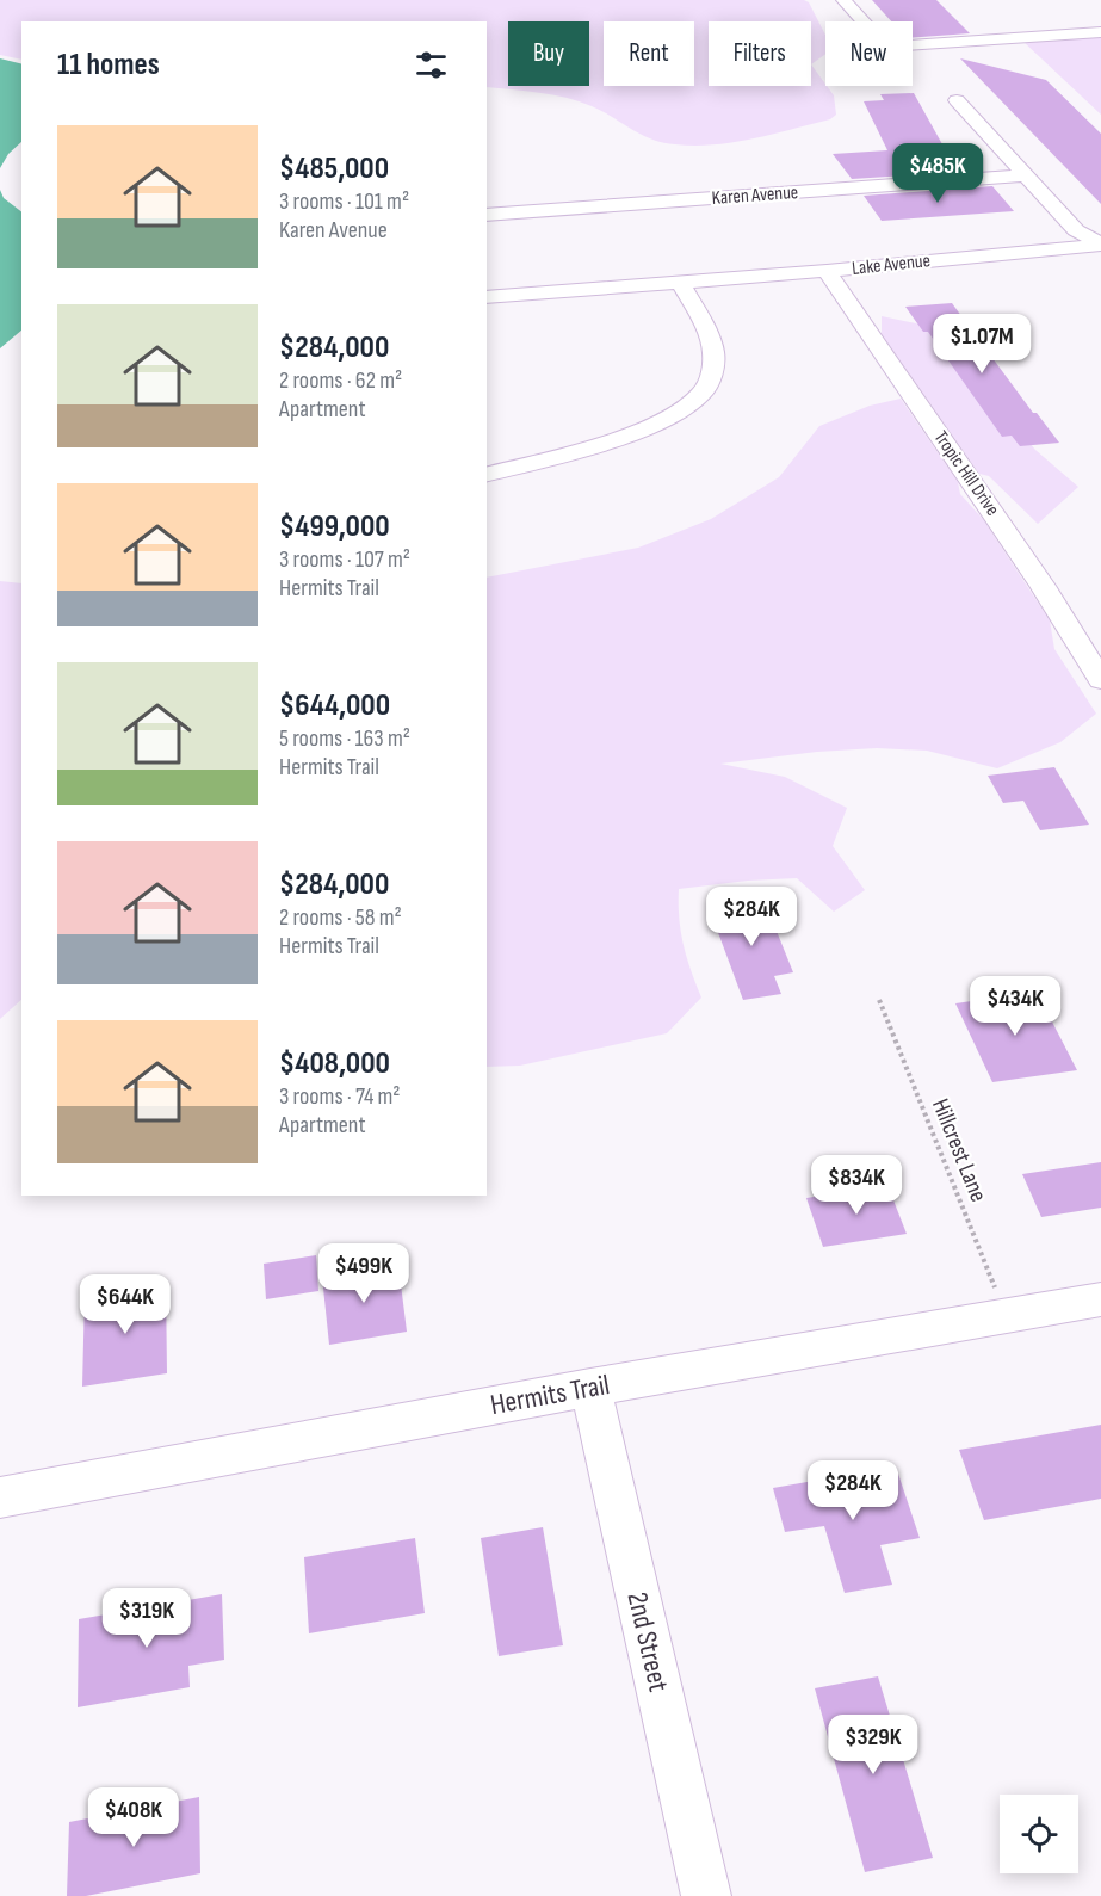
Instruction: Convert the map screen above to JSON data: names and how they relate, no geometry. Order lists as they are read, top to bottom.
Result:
{
  "streets": {
    "street": [
      "Karen Avenue",
      "Lake Avenue",
      "Tropic Hill Drive",
      "Hermits Trail",
      "2nd Street"
    ],
    "path": ["Hillcrest Lane"]
  },
  "crossings": [
    ["Lake Avenue", "Tropic Hill Drive"],
    ["Hillcrest Lane", "Hermits Trail"],
    ["Hermits Trail", "2nd Street"]
  ],
  "page": {
    "chip": [
      "Buy",
      "Rent",
      "Filters",
      "New"
    ],
    "heading": "11 homes",
    "list": [
      {
        "name": "$485,000",
        "note": "3 rooms · 101 m² · Karen Avenue"
      },
      {
        "name": "$284,000",
        "note": "2 rooms · 62 m² · Apartment"
      },
      {
        "name": "$499,000",
        "note": "3 rooms · 107 m² · Hermits Trail"
      },
      {
        "name": "$644,000",
        "note": "5 rooms · 163 m² · Hermits Trail"
      },
      {
        "name": "$284,000",
        "note": "2 rooms · 58 m² · Hermits Trail"
      },
      {
        "name": "$408,000",
        "note": "3 rooms · 74 m² · Apartment"
      }
    ],
    "price": [
      "$485K",
      "$1.07M",
      "$284K",
      "$434K",
      "$834K",
      "$499K",
      "$644K",
      "$284K",
      "$319K",
      "$329K",
      "$408K"
    ]
  }
}
